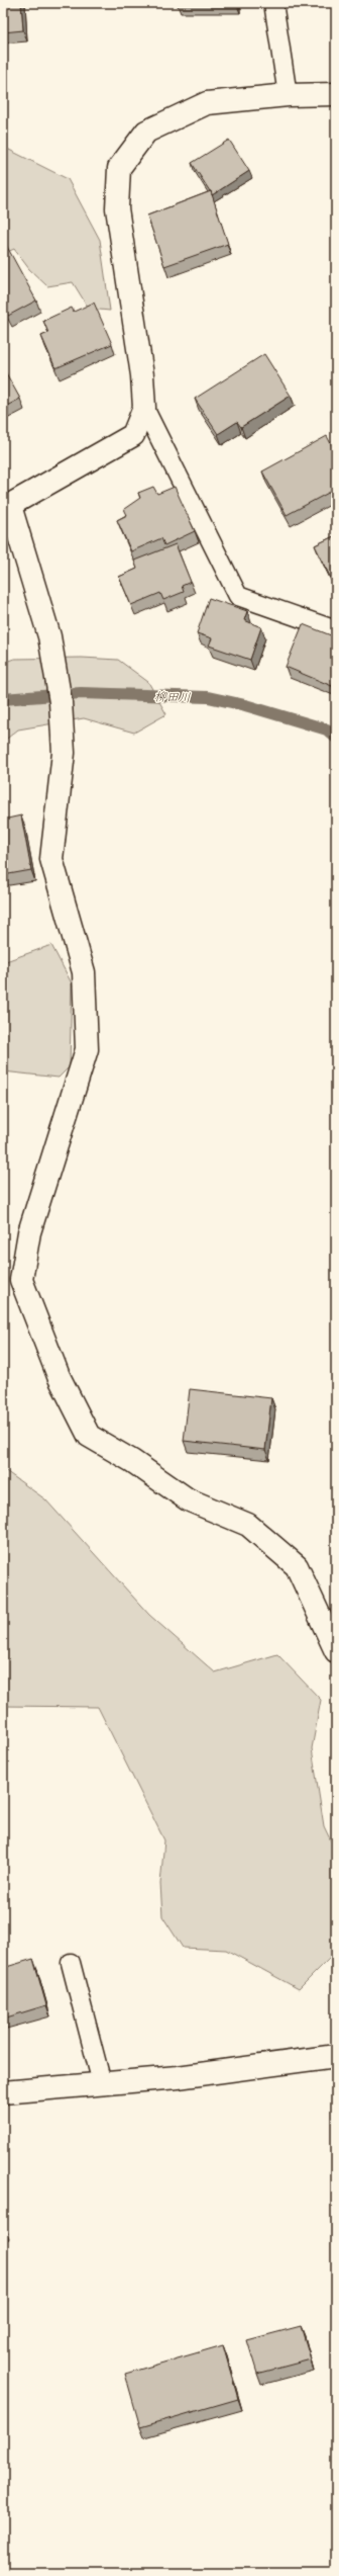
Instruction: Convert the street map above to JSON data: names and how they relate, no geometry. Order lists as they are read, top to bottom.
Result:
{
  "water": ["柳田川"]
}
